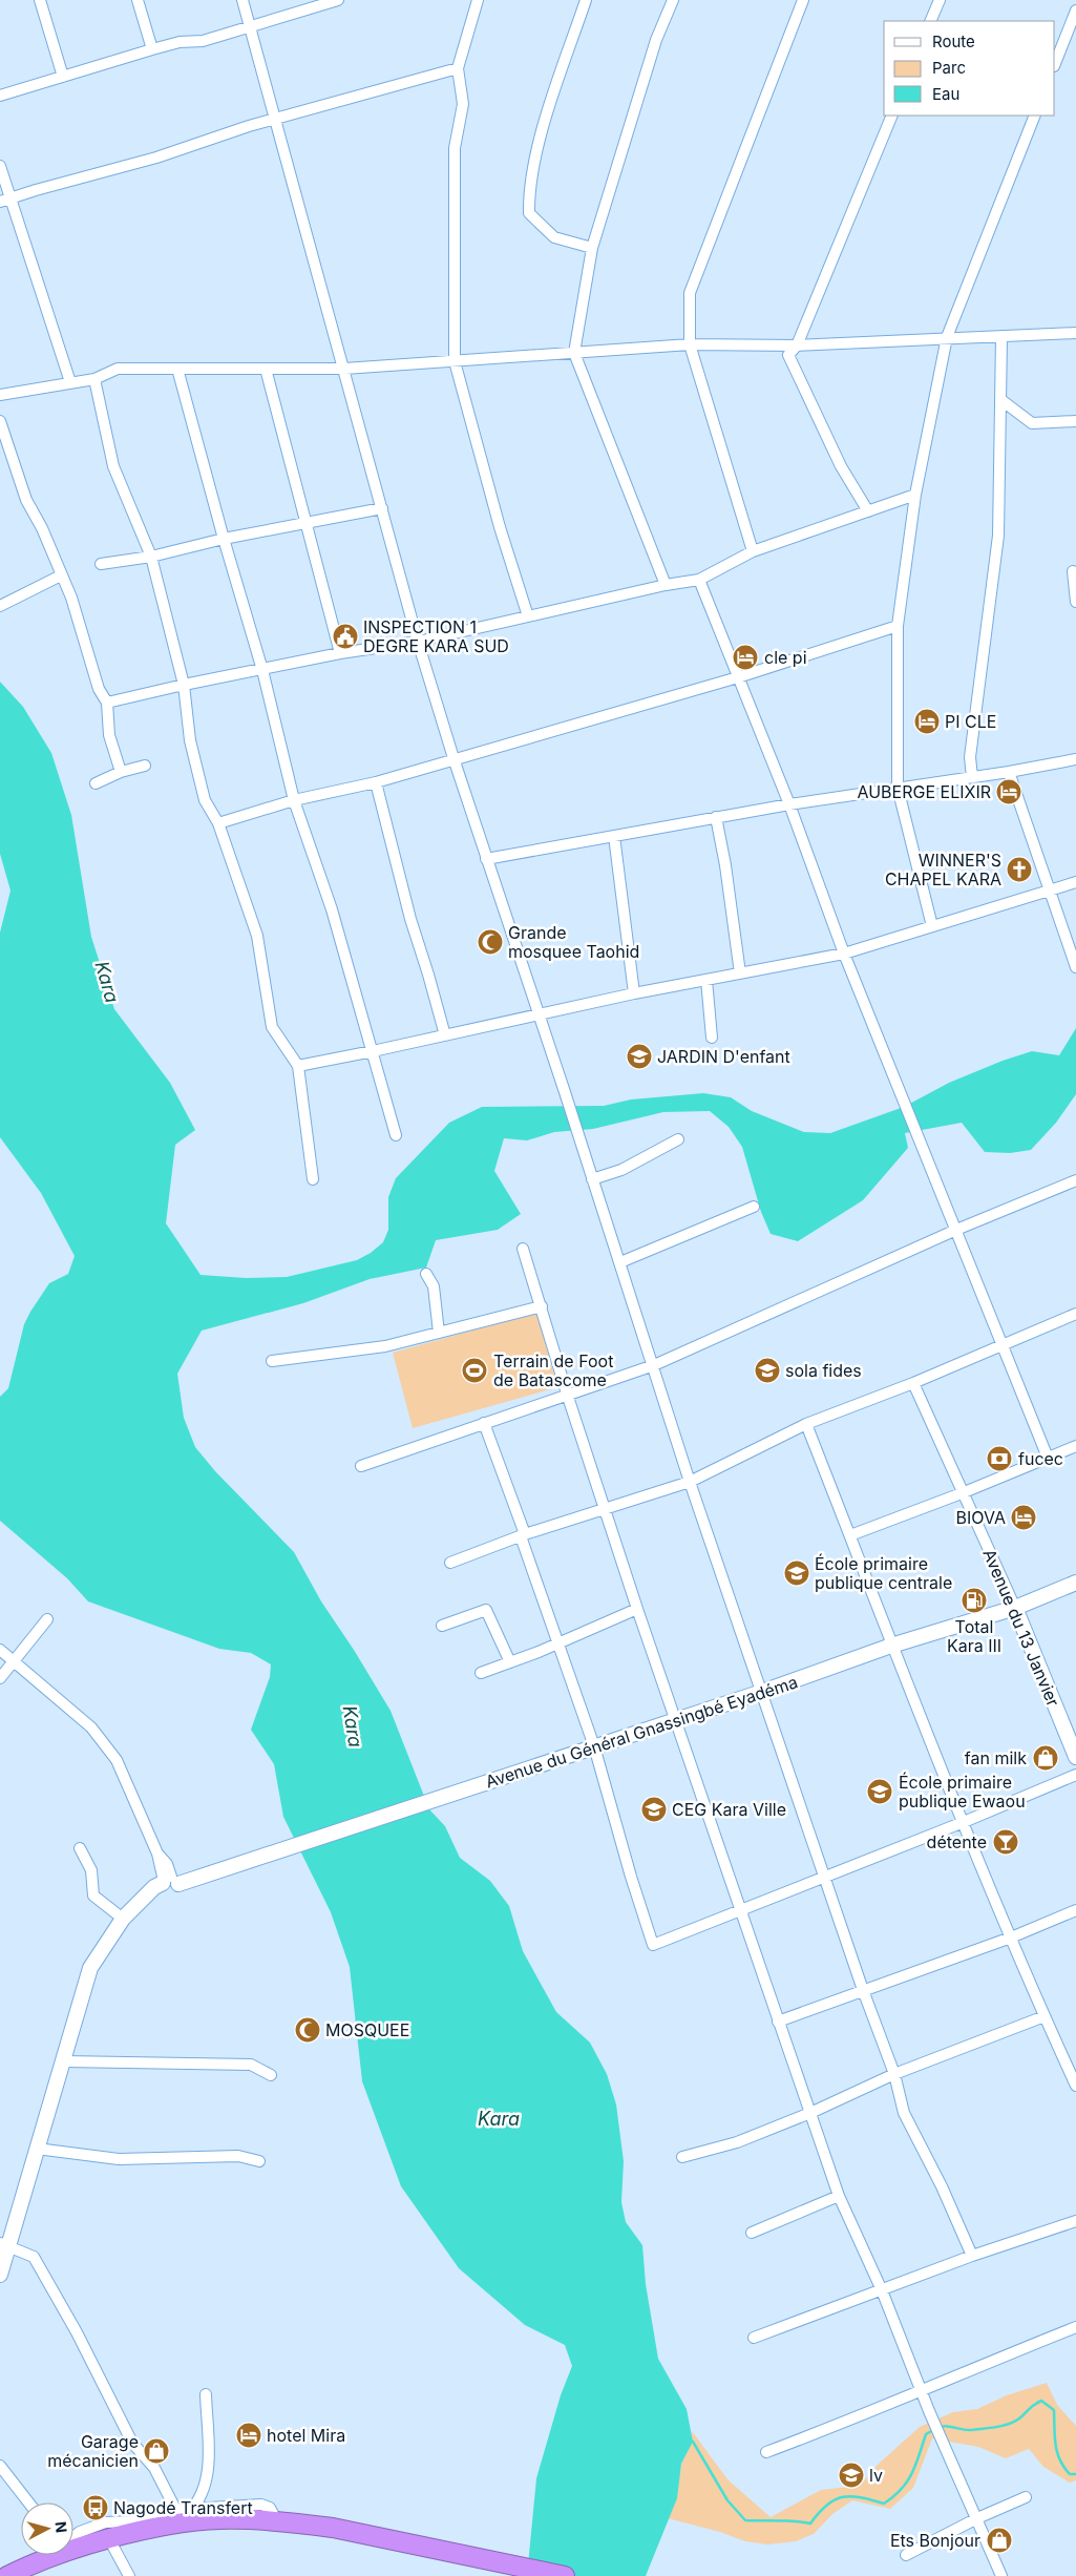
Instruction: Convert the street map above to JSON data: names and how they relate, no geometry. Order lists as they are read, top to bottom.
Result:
{
  "streets": {
    "main road": ["Avenue du 13 Janvier", "Avenue du Général Gnassingbé Eyadéma"]
  },
  "crossings": [
    ["Avenue du 13 Janvier", "Avenue du Général Gnassingbé Eyadéma"]
  ],
  "water": ["Kara"],
  "places": {
    "public building": ["INSPECTION 1 DEGRE KARA SUD"],
    "hotel": [
      "cle pi",
      "PI CLE",
      "AUBERGE ELIXIR",
      "BIOVA",
      "hotel Mira"
    ],
    "church": ["WINNER'S CHAPEL KARA"],
    "mosque": ["Grande mosquee Taohid", "MOSQUEE"],
    "school or university": [
      "JARDIN D'enfant",
      "sola fides",
      "École primaire publique centrale",
      "École primaire publique Ewaou",
      "CEG Kara Ville",
      "lv"
    ],
    "sports": ["Terrain de Foot de Batascome"],
    "bank": ["fucec"],
    "fuel station": ["Total Kara III"],
    "shop": ["fan milk", "Garage mécanicien", "Ets Bonjour"],
    "bar": ["détente"],
    "bus stop": ["Nagodé Transfert"]
  },
  "legend": ["Route", "Parc", "Eau"],
  "north": "right"
}
